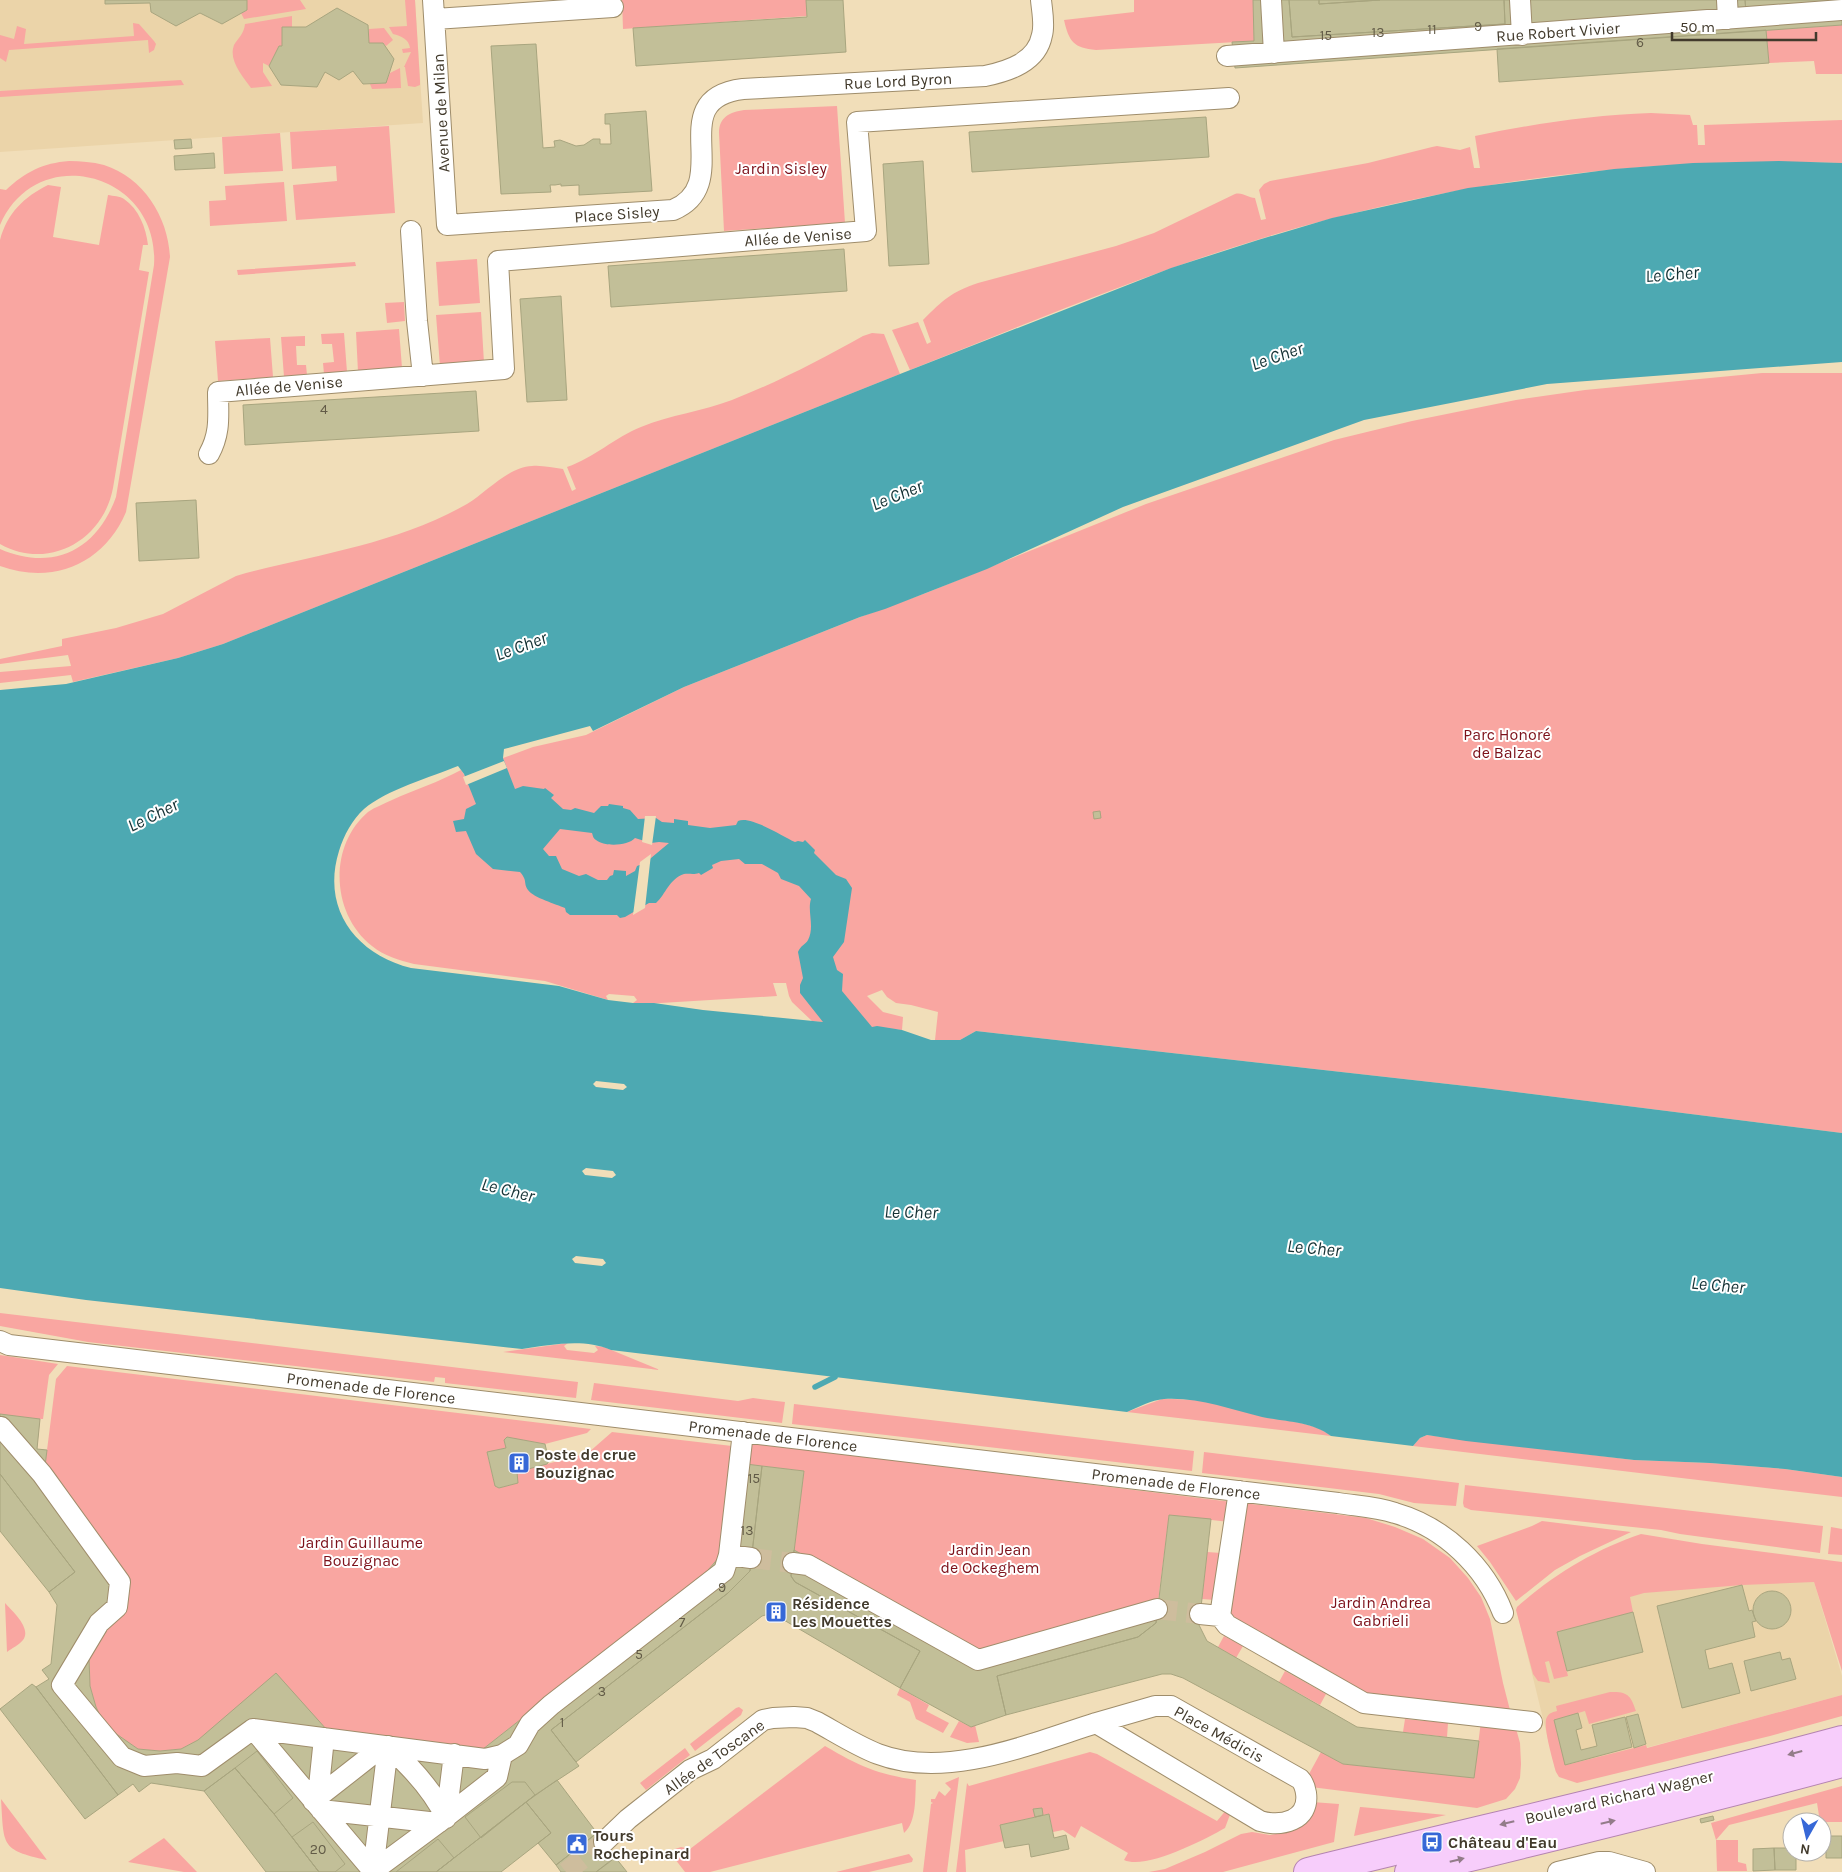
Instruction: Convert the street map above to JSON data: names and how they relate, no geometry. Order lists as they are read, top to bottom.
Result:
{
  "streets": {
    "main road": ["Boulevard Richard Wagner"],
    "street": [
      "Rue Robert Vivier",
      "Rue Lord Byron",
      "Avenue de Milan",
      "Place Sisley",
      "Allée de Venise",
      "Promenade de Florence",
      "Place Médicis",
      "Allée de Toscane"
    ]
  },
  "crossings": [
    ["Rue Lord Byron", "Place Sisley"],
    ["Avenue de Milan", "Place Sisley"],
    ["Place Médicis", "Allée de Toscane"]
  ],
  "water": ["Le Cher"],
  "parks": [
    "Jardin Sisley",
    "Parc Honoré de Balzac",
    "Jardin Guillaume Bouzignac",
    "Jardin Jean de Ockeghem",
    "Jardin Andrea Gabrieli"
  ],
  "places": {
    "building": ["Poste de crue Bouzignac", "Résidence Les Mouettes"],
    "bus stop": ["Château d'Eau"],
    "public building": ["Tours Rochepinard"]
  },
  "house_numbers": [
    "9",
    "11",
    "13",
    "15",
    "6",
    "4",
    "15",
    "13",
    "9",
    "7",
    "5",
    "3",
    "1",
    "20"
  ],
  "scale_bar": "50 m",
  "north": "bottom"
}
